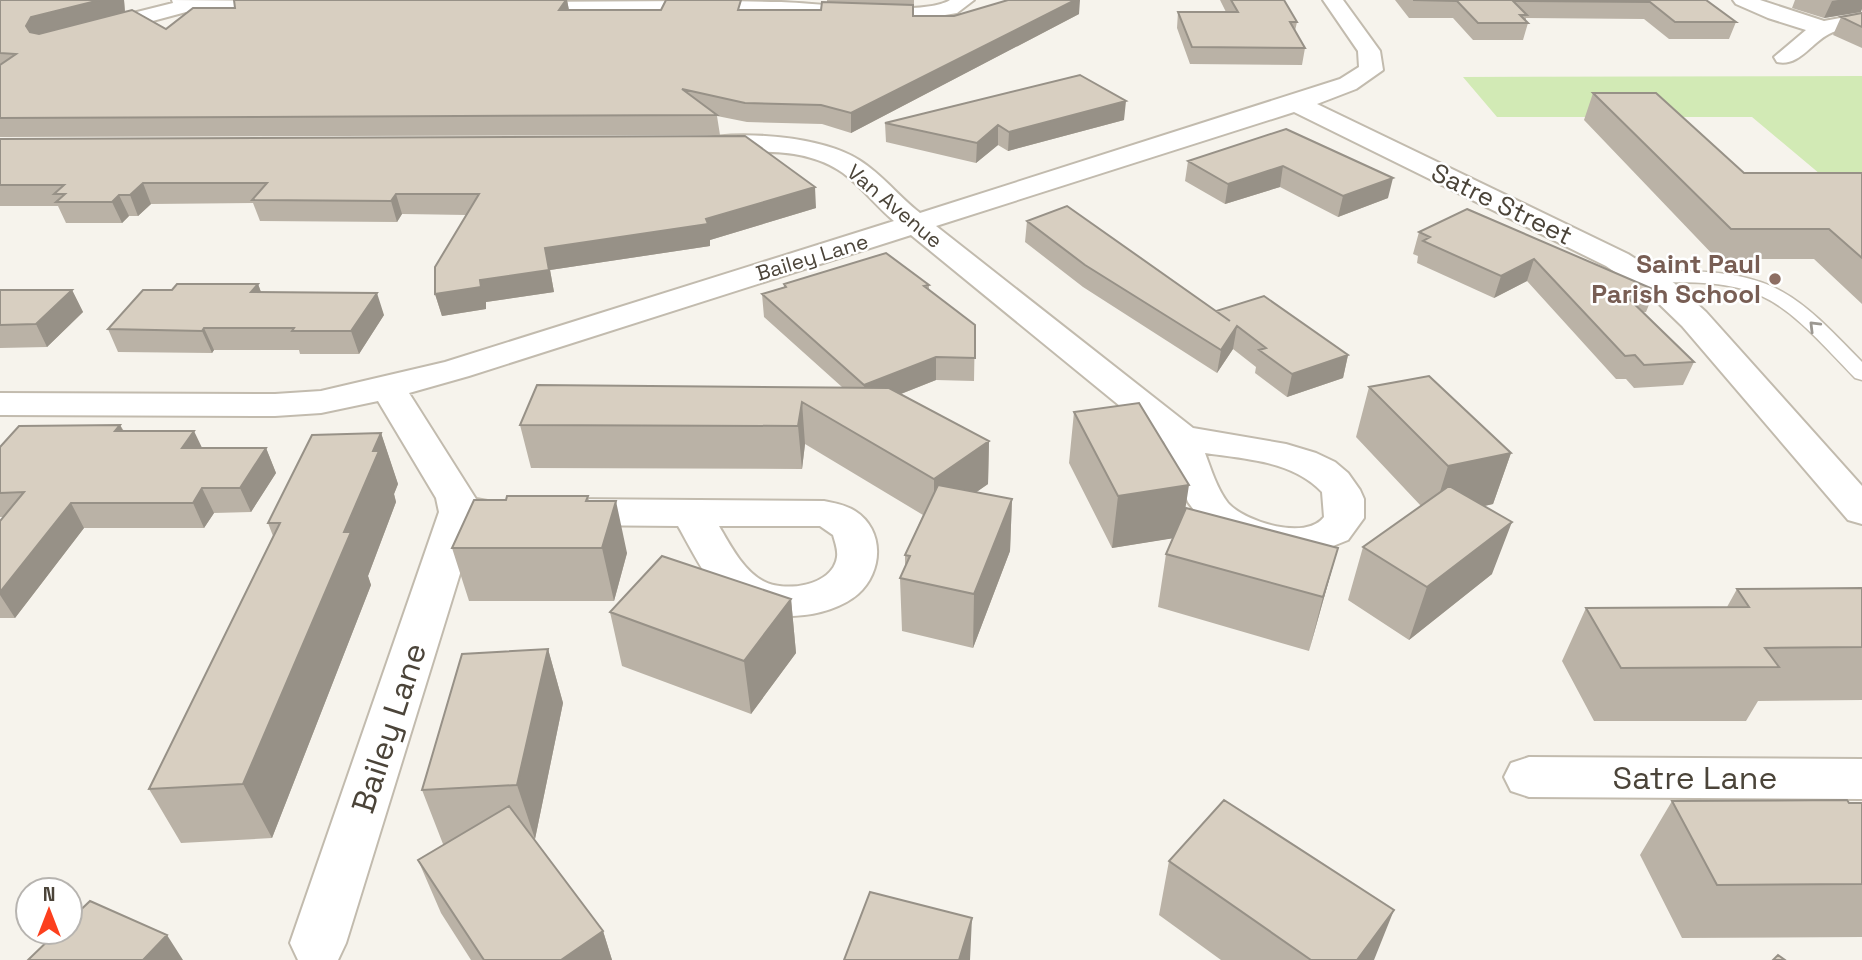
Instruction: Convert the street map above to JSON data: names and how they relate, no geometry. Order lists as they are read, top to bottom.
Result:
{
  "streets": {
    "street": [
      "Satre Street",
      "Van Avenue",
      "Bailey Lane",
      "Satre Lane"
    ]
  },
  "crossings": [
    ["Satre Street", "Bailey Lane"],
    ["Van Avenue", "Bailey Lane"]
  ],
  "places": ["Saint Paul Parish School"],
  "north": "top"
}
